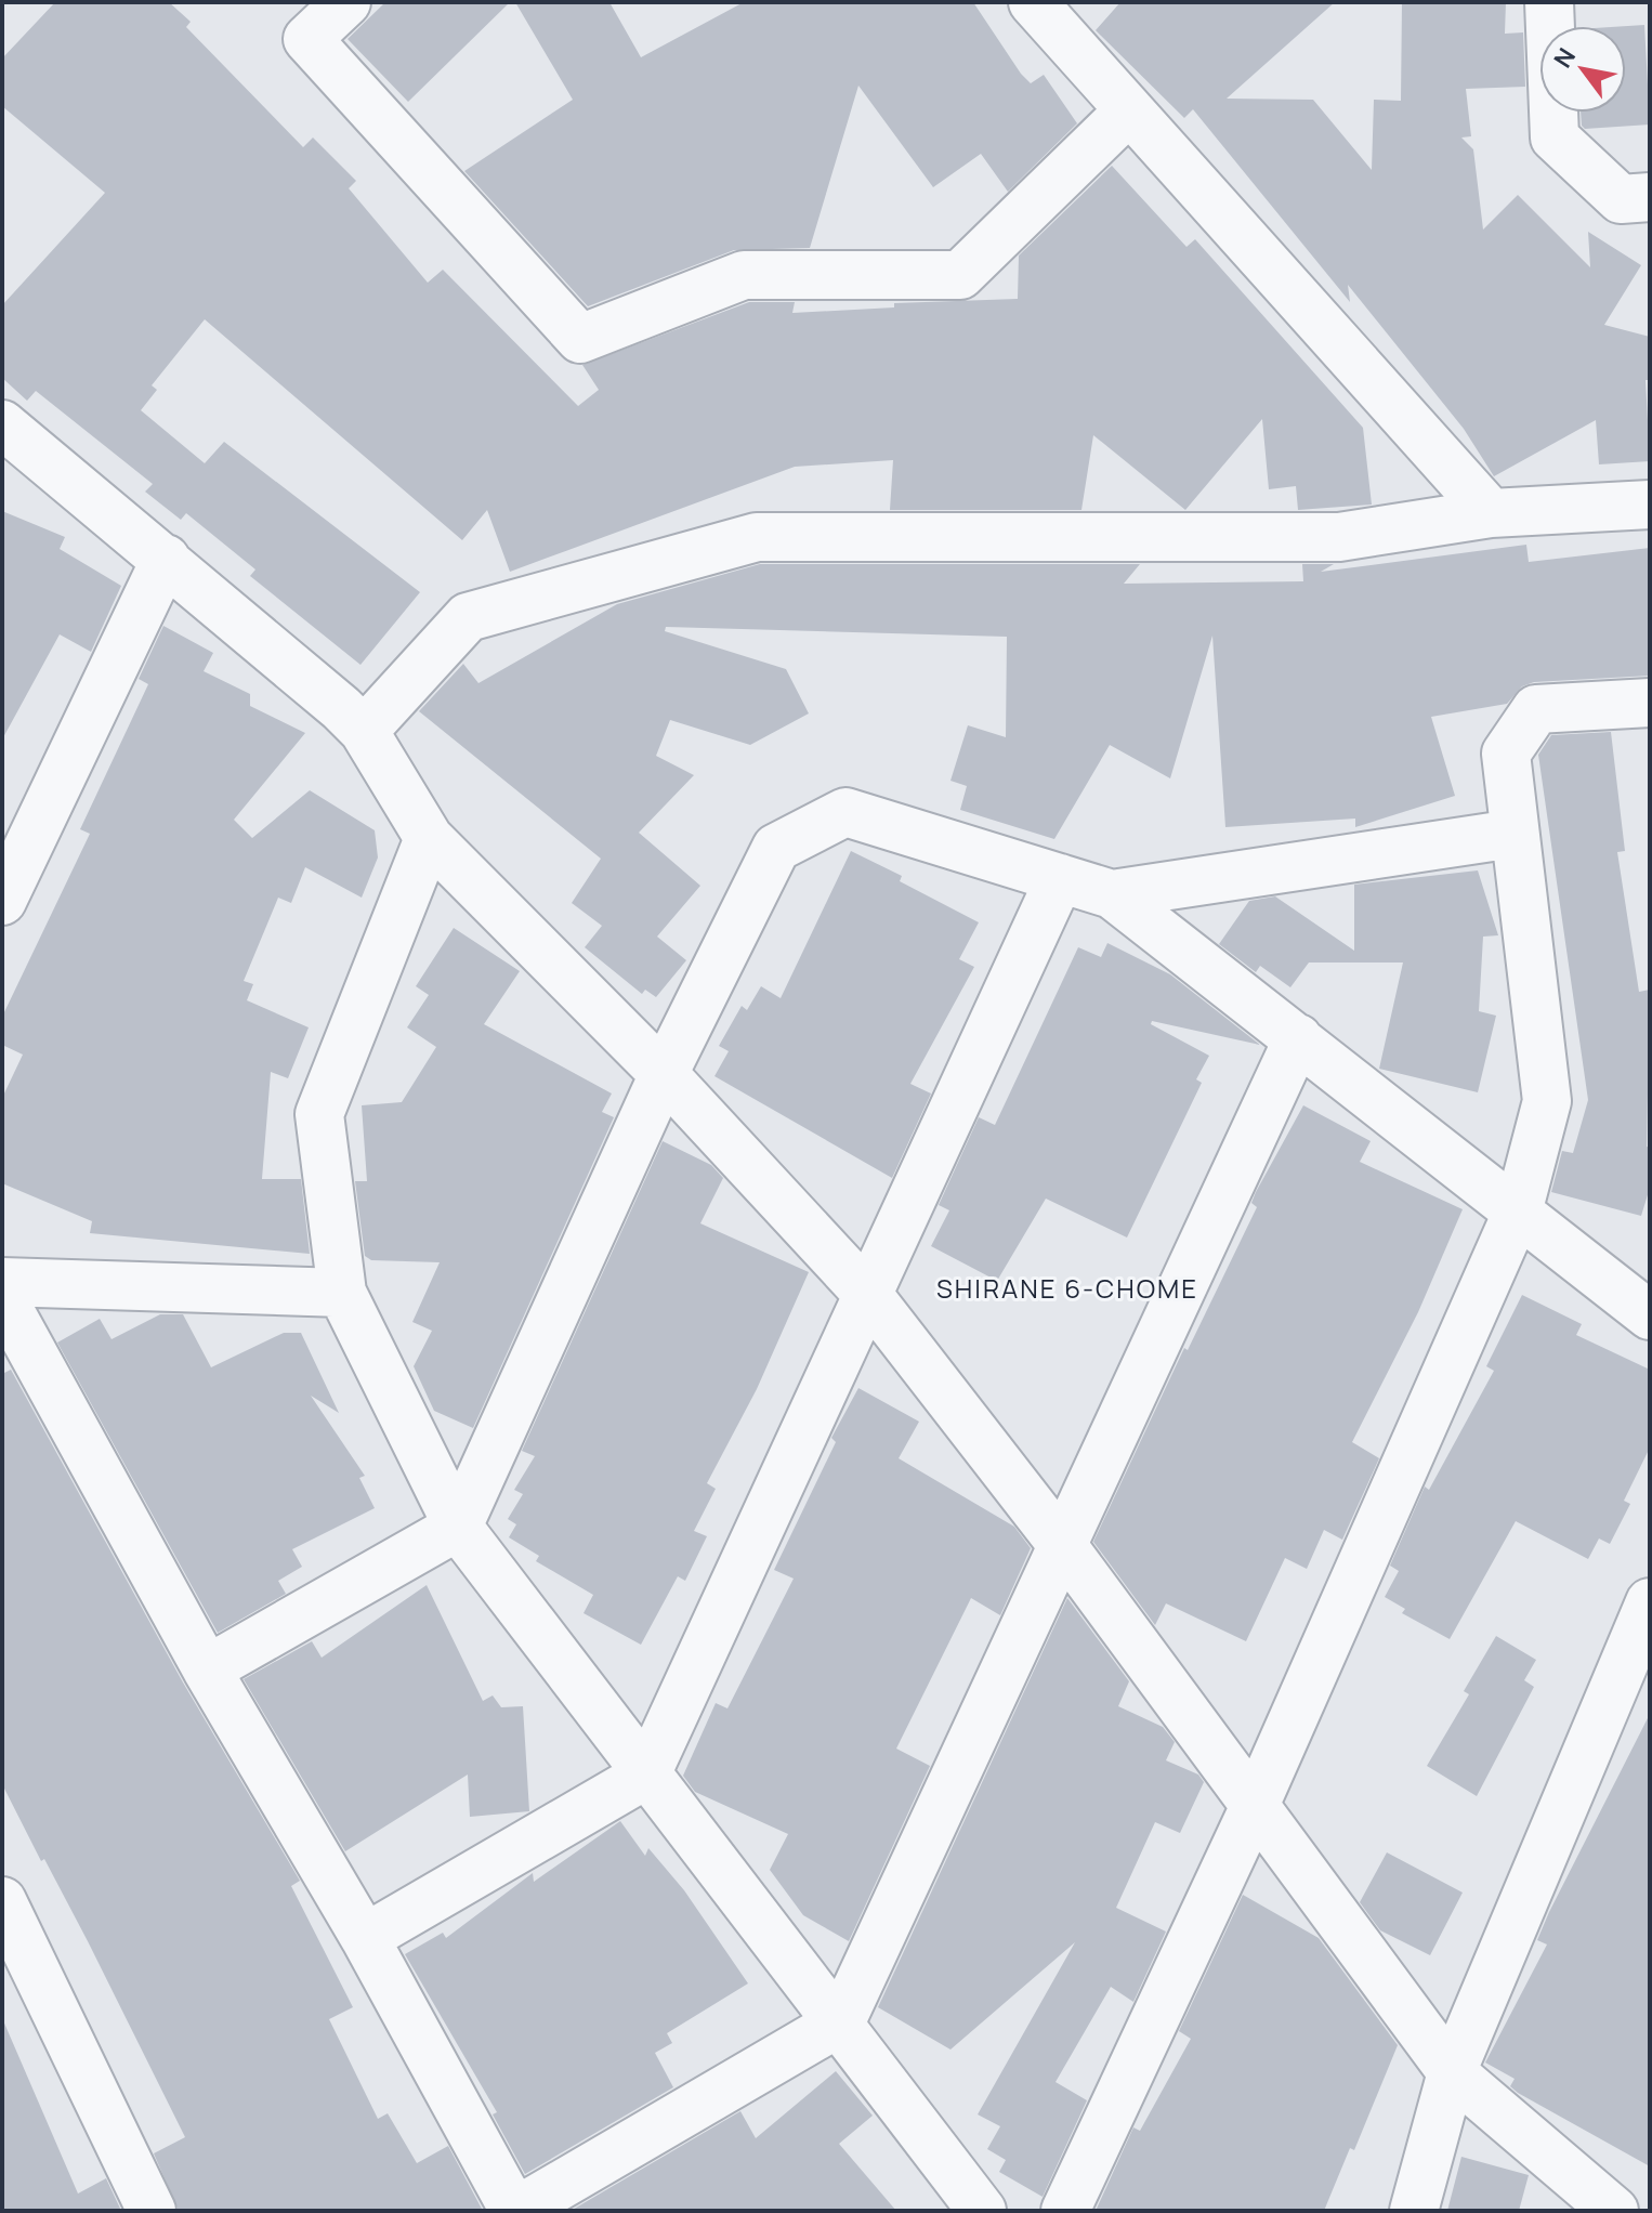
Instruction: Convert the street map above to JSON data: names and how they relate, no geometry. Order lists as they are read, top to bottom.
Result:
{
  "districts": ["SHIRANE 6-CHOME"],
  "north": "top left"
}
